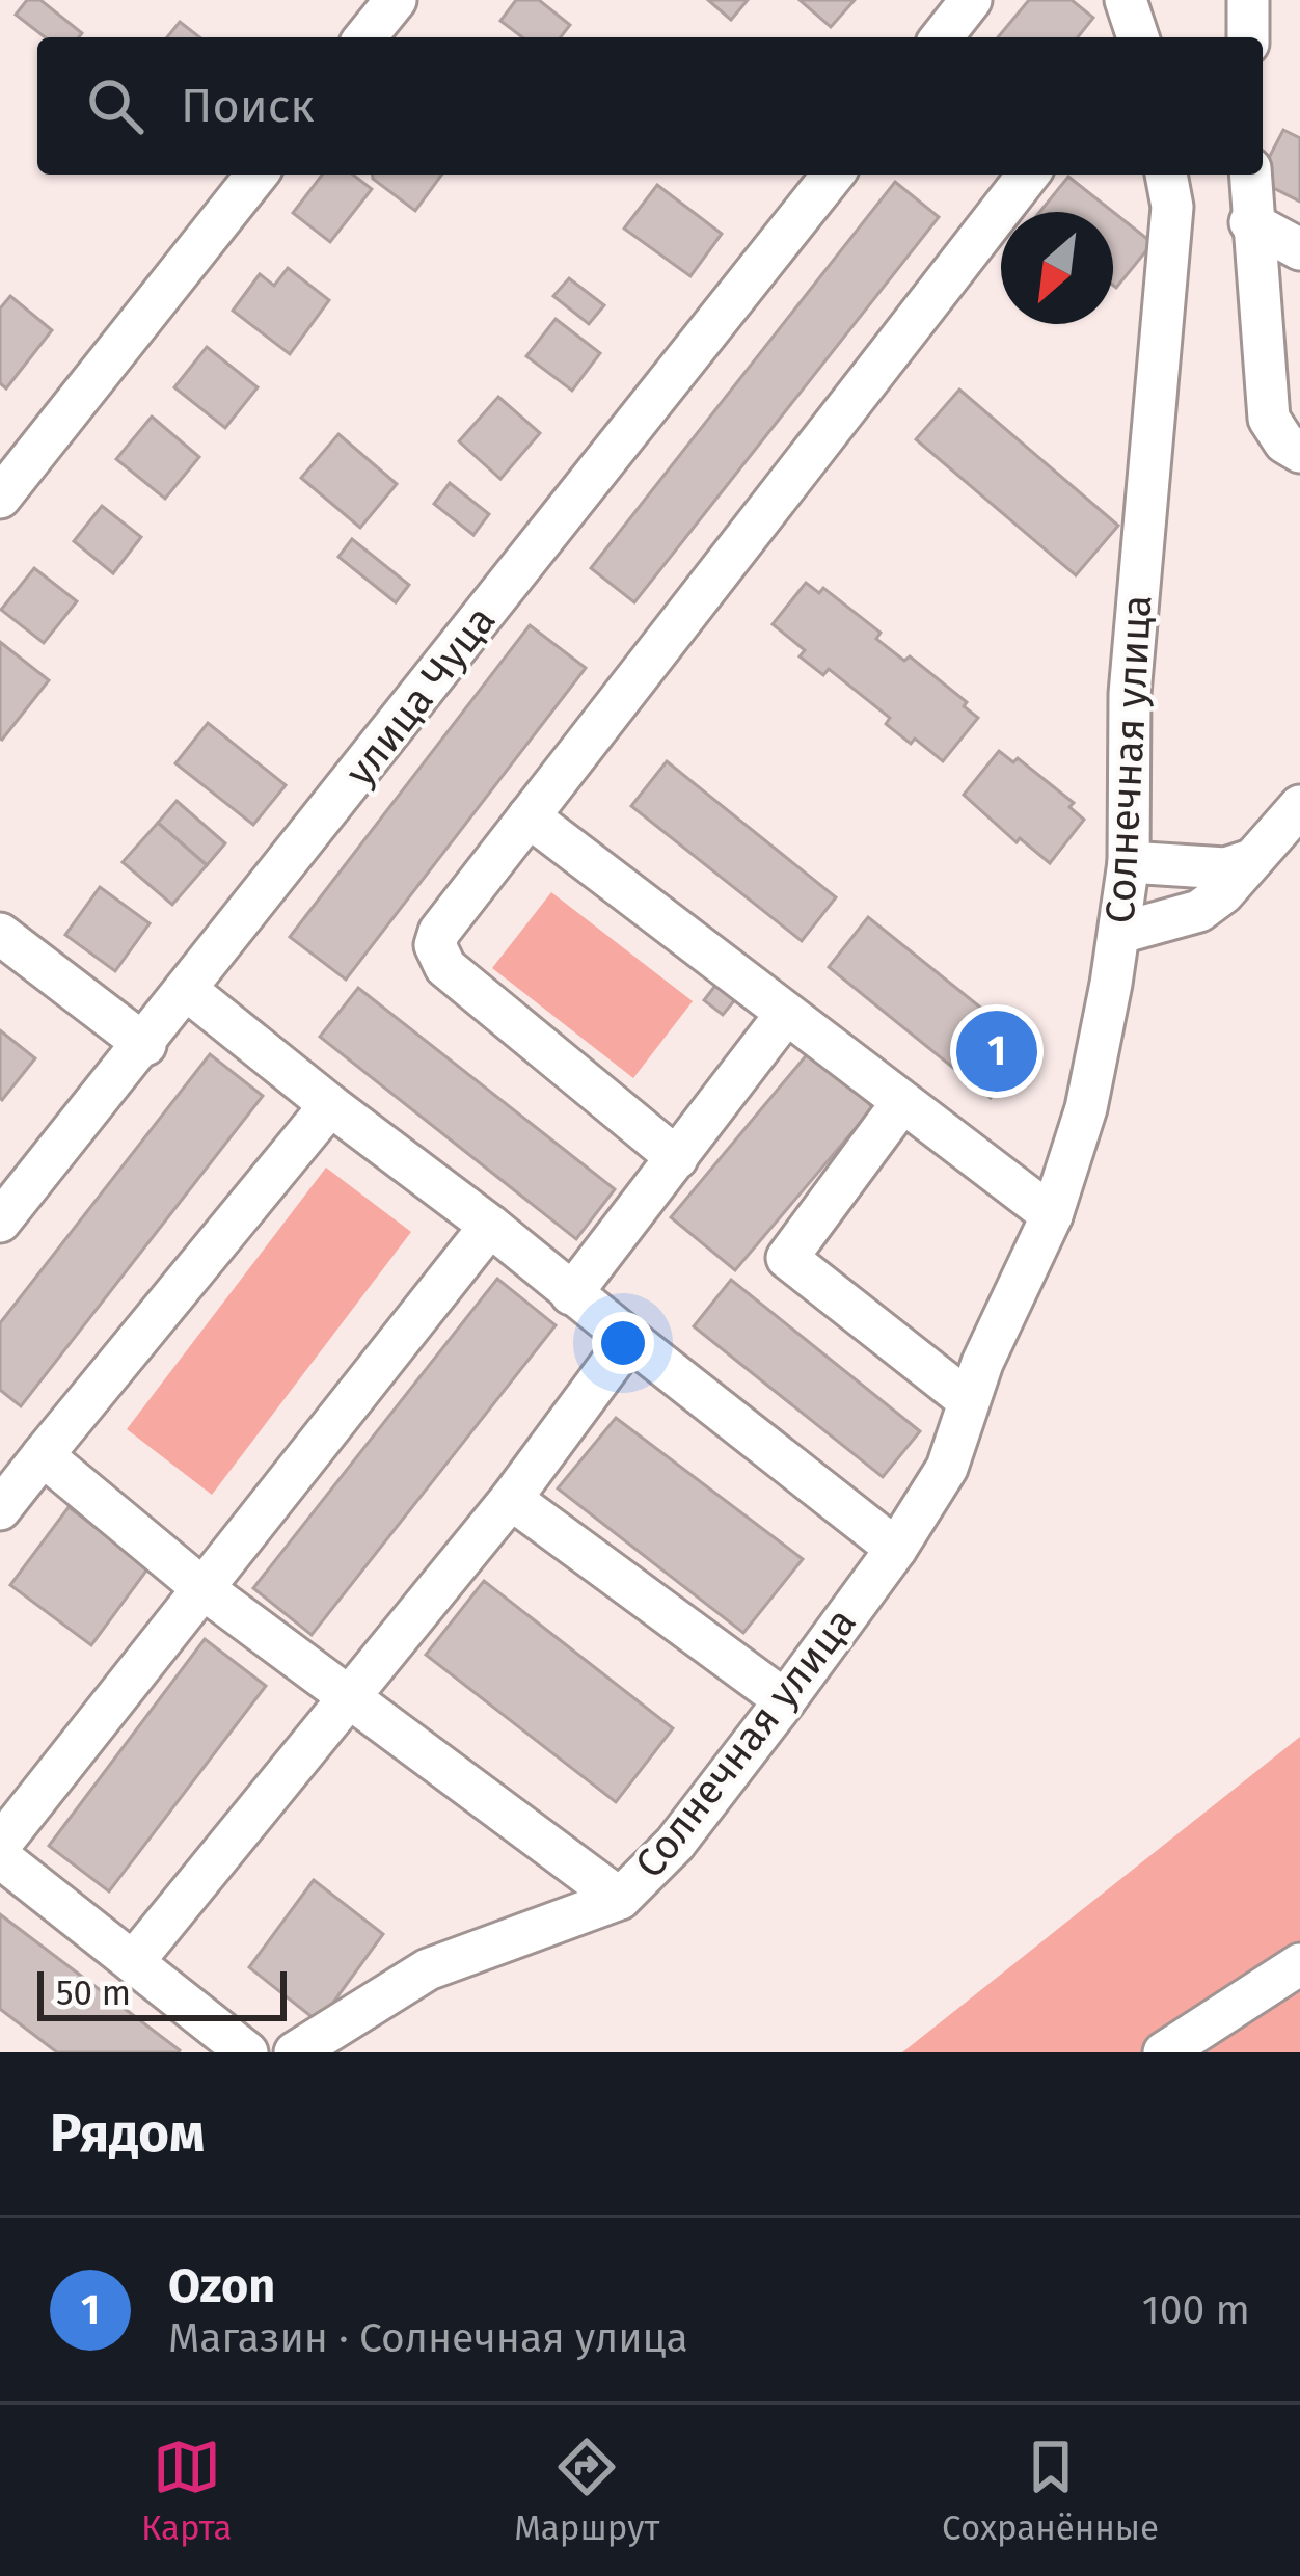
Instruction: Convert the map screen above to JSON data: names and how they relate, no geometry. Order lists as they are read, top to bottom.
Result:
{
  "streets": {
    "street": ["улица Чуца", "Солнечная улица"]
  },
  "scale_bar": "50 m",
  "north": "bottom left",
  "page": {
    "search": "Поиск",
    "pins": "1",
    "scale": "50 m",
    "heading": "Рядом",
    "list": [
      {
        "mark": "1",
        "name": "Ozon",
        "note": "Магазин · Солнечная улица",
        "value": "100 m"
      }
    ],
    "nav": ["Карта", "Маршрут", "Сохранённые"]
  }
}
